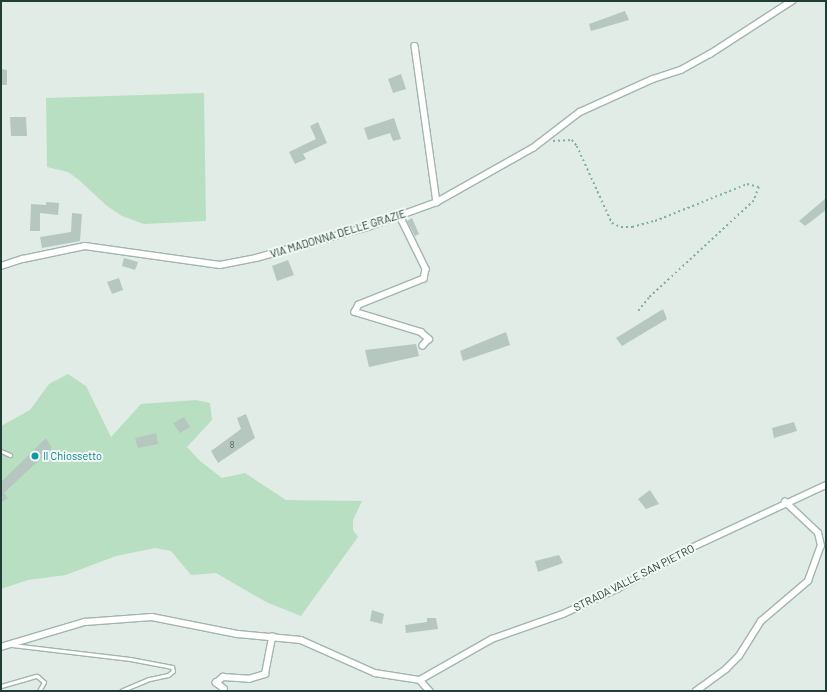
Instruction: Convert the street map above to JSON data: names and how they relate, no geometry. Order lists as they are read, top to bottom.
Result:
{
  "streets": {
    "street": ["VIA MADONNA DELLE GRAZIE", "STRADA VALLE SAN PIETRO"]
  },
  "places": ["Il Chiossetto"],
  "house_numbers": ["8"]
}
